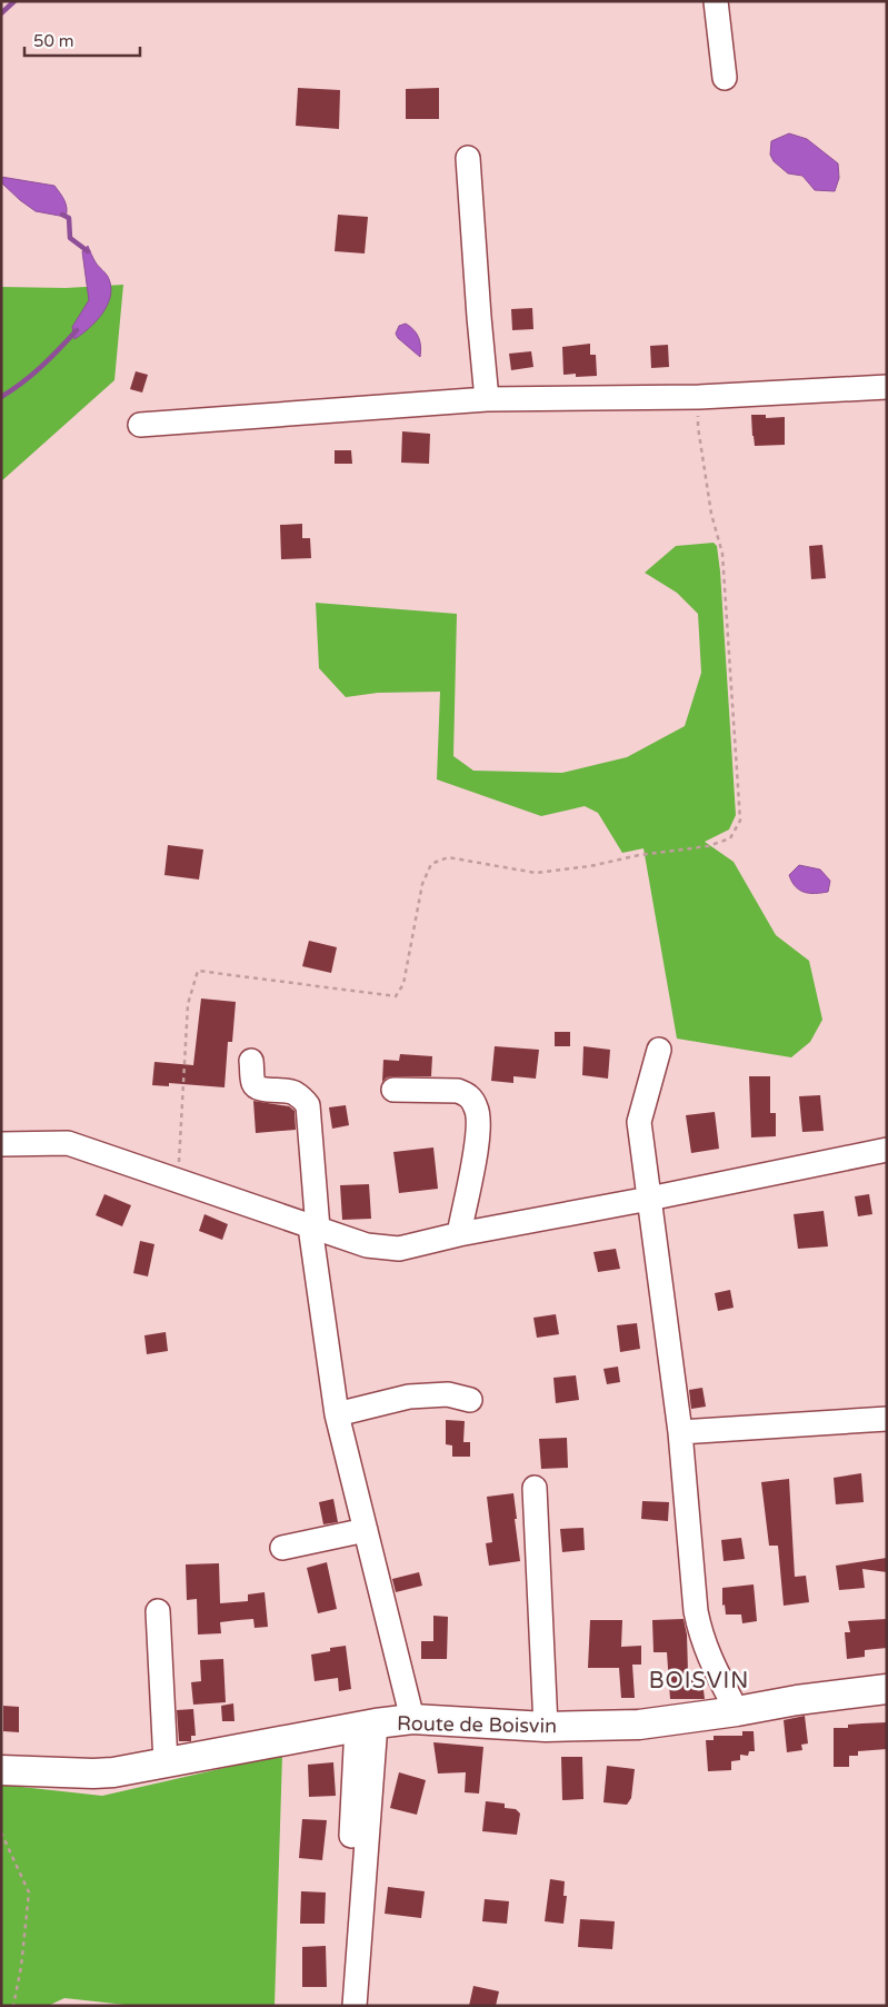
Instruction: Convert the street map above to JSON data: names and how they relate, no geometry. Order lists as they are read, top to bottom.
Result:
{
  "streets": {
    "main road": ["Route de Boisvin"]
  },
  "districts": ["BOISVIN"],
  "scale_bar": "50 m"
}
